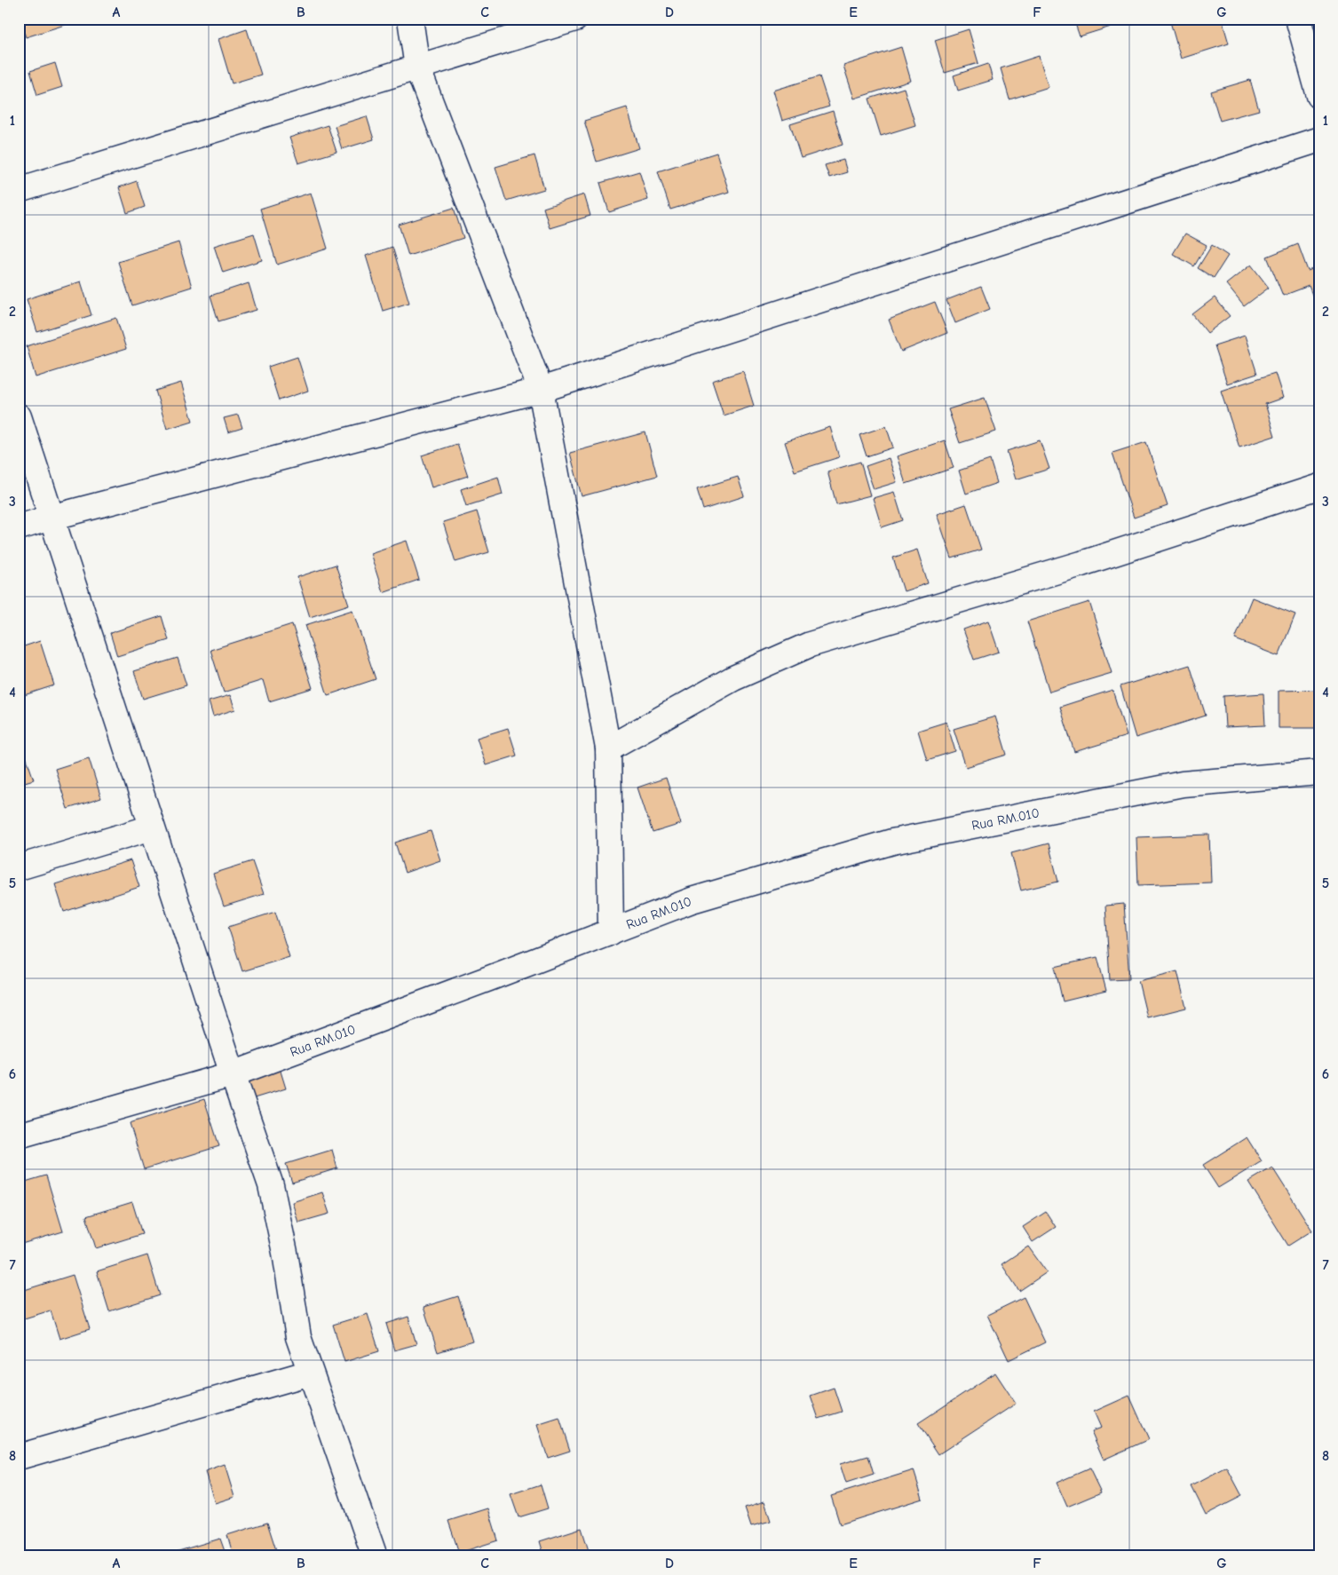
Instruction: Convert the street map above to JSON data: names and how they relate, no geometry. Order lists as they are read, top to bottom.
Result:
{
  "streets": {
    "street": ["Rua RM.010"]
  },
  "grid": {
    "columns": [
      "A",
      "B",
      "C",
      "D",
      "E",
      "F",
      "G"
    ],
    "rows": [
      "1",
      "2",
      "3",
      "4",
      "5",
      "6",
      "7",
      "8"
    ]
  }
}
